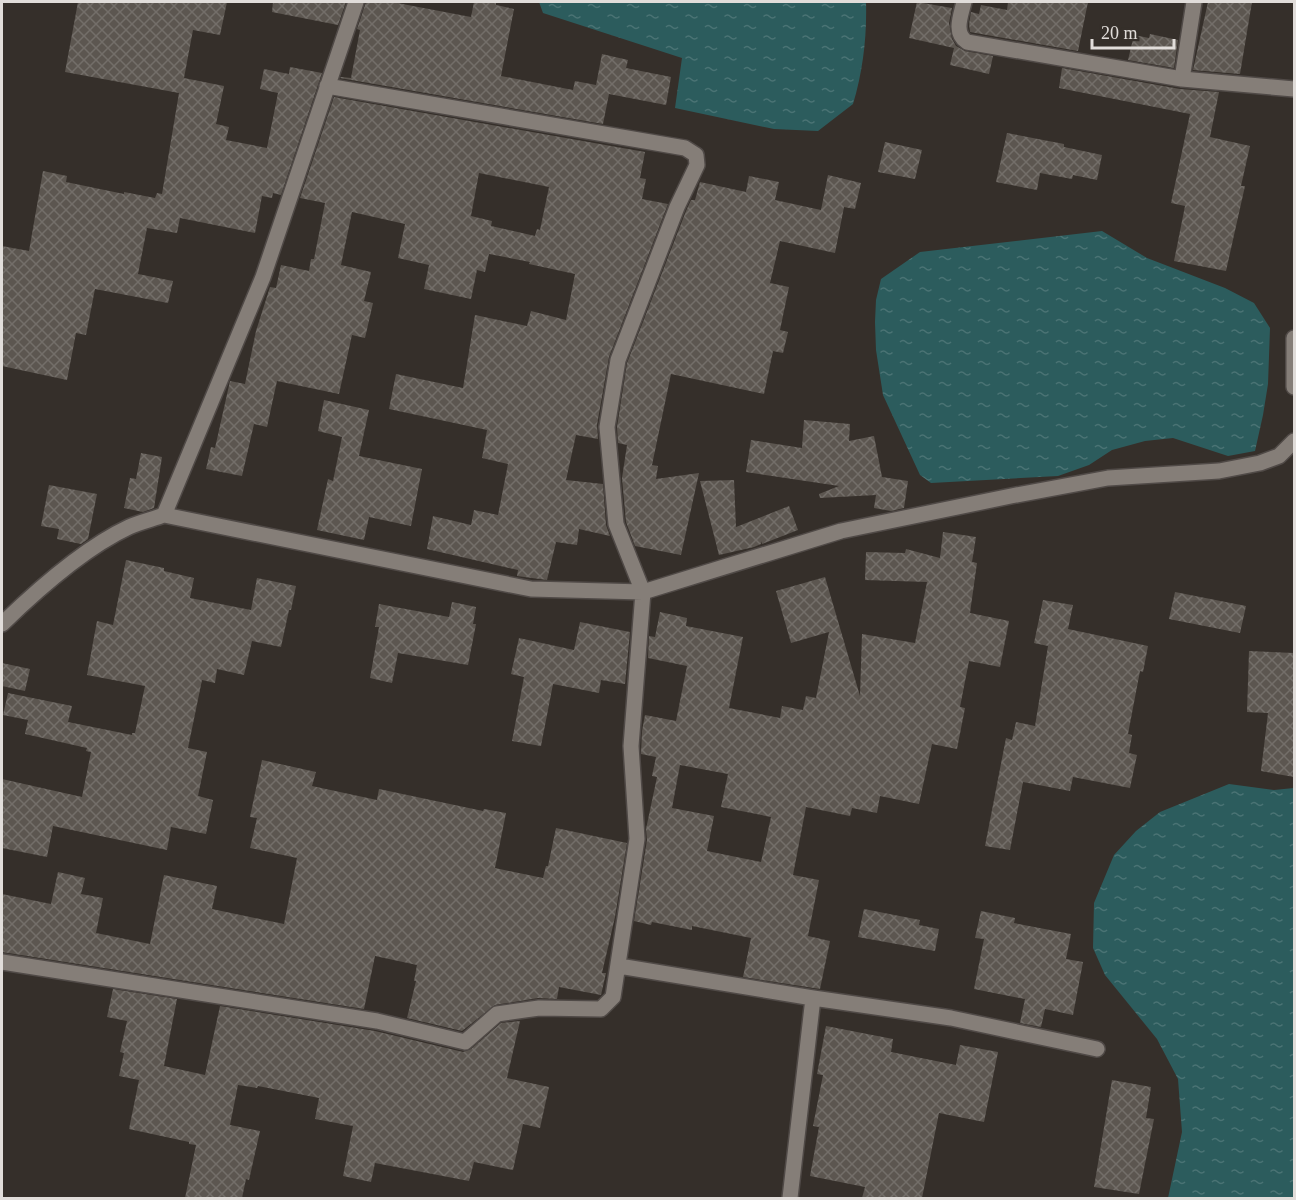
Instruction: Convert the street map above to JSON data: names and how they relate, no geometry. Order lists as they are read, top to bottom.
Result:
{
  "scale_bar": "20 m"
}
